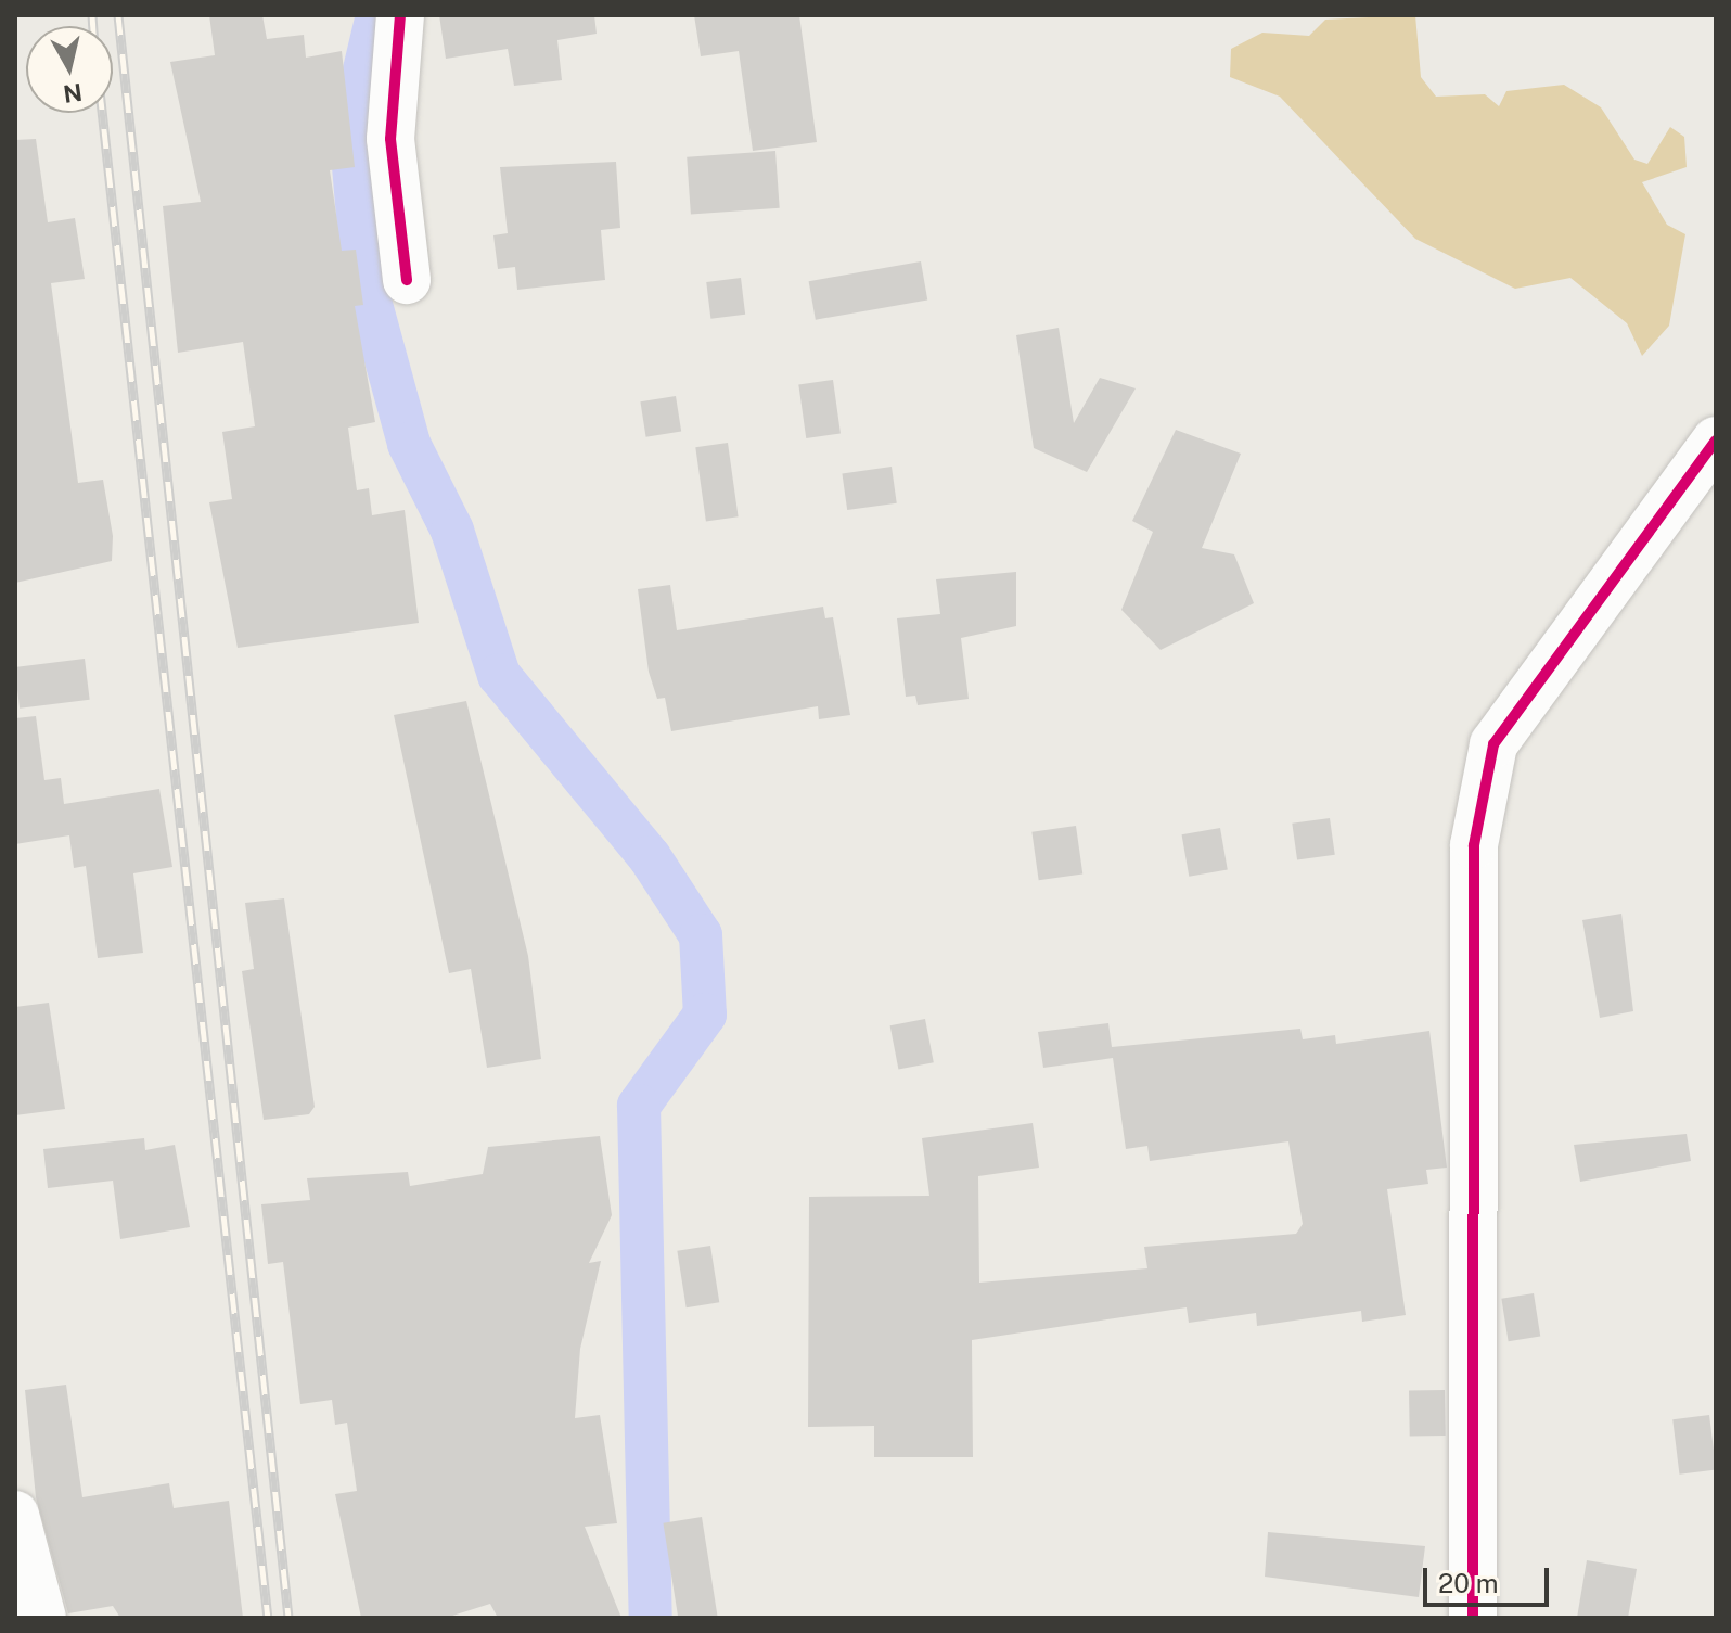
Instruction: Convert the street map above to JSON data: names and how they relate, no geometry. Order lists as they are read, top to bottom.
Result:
{
  "scale_bar": "20 m",
  "north": "bottom"
}
